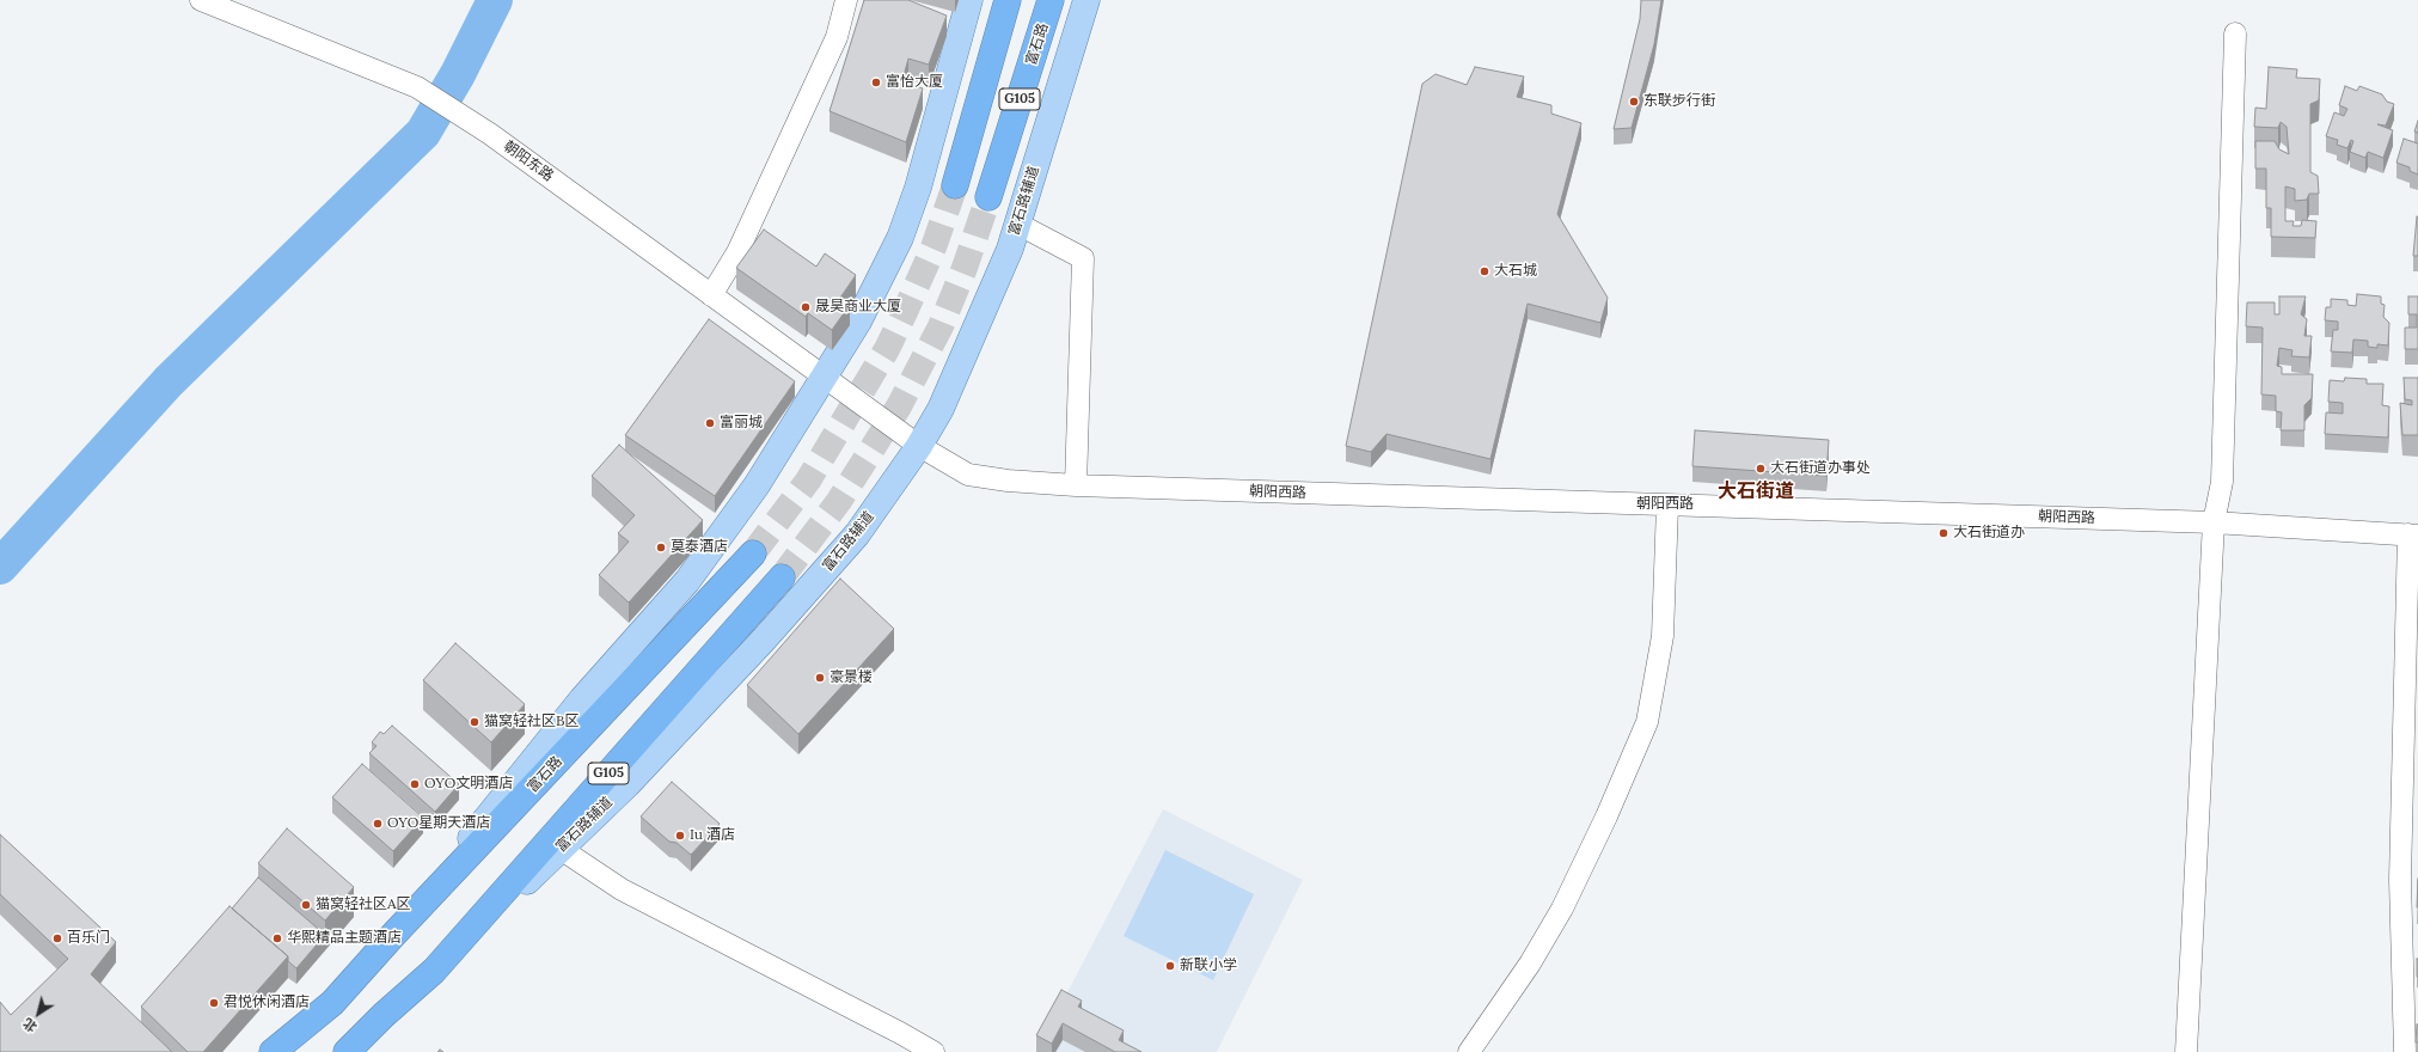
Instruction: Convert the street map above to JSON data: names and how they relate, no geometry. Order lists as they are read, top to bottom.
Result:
{
  "streets": {
    "highway": ["富石路", "G105"],
    "main road": ["富石路辅道"],
    "street": ["朝阳东路", "朝阳西路"]
  },
  "crossings": [
    ["G105", "富石路辅道"],
    ["朝阳东路", "富石路辅道"],
    ["朝阳东路", "朝阳西路"],
    ["富石路辅道", "朝阳西路"]
  ],
  "districts": ["大石街道"],
  "places": [
    "富怡大厦",
    "东联步行街",
    "大石城",
    "晟昊商业大厦",
    "富丽城",
    "大石街道办事处",
    "大石街道办",
    "莫泰酒店",
    "豪景楼",
    "猫窝轻社区B区",
    "OYO文明酒店",
    "OYO星期天酒店",
    "Iu 酒店",
    "猫窝轻社区A区",
    "百乐门",
    "华熙精品主题酒店",
    "新联小学",
    "君悦休闲酒店"
  ],
  "north": "bottom left"
}
